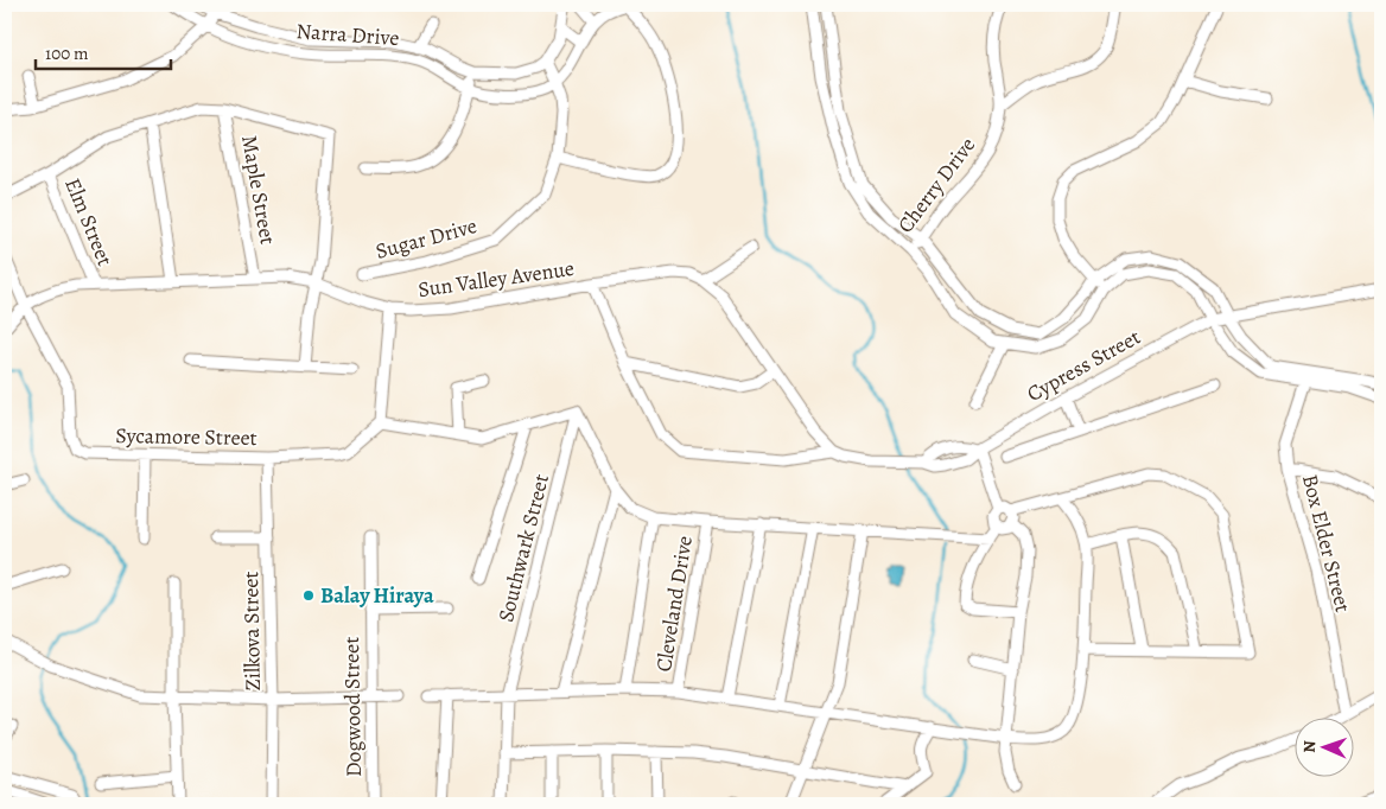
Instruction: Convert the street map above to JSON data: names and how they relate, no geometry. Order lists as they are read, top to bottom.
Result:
{
  "streets": {
    "street": [
      "Narra Drive",
      "Cherry Drive",
      "Maple Street",
      "Elm Street",
      "Sugar Drive",
      "Sun Valley Avenue",
      "Cypress Street",
      "Sycamore Street",
      "Box Elder Street",
      "Southwark Street",
      "Cleveland Drive",
      "Zilkova Street",
      "Dogwood Street"
    ]
  },
  "crossings": [
    ["Narra Drive", "Sugar Drive"],
    ["Maple Street", "Sun Valley Avenue"],
    ["Elm Street", "Sun Valley Avenue"],
    ["Sun Valley Avenue", "Sycamore Street"],
    ["Sycamore Street", "Zilkova Street"]
  ],
  "places": ["Balay Hiraya"],
  "scale_bar": "100 m",
  "north": "left"
}
